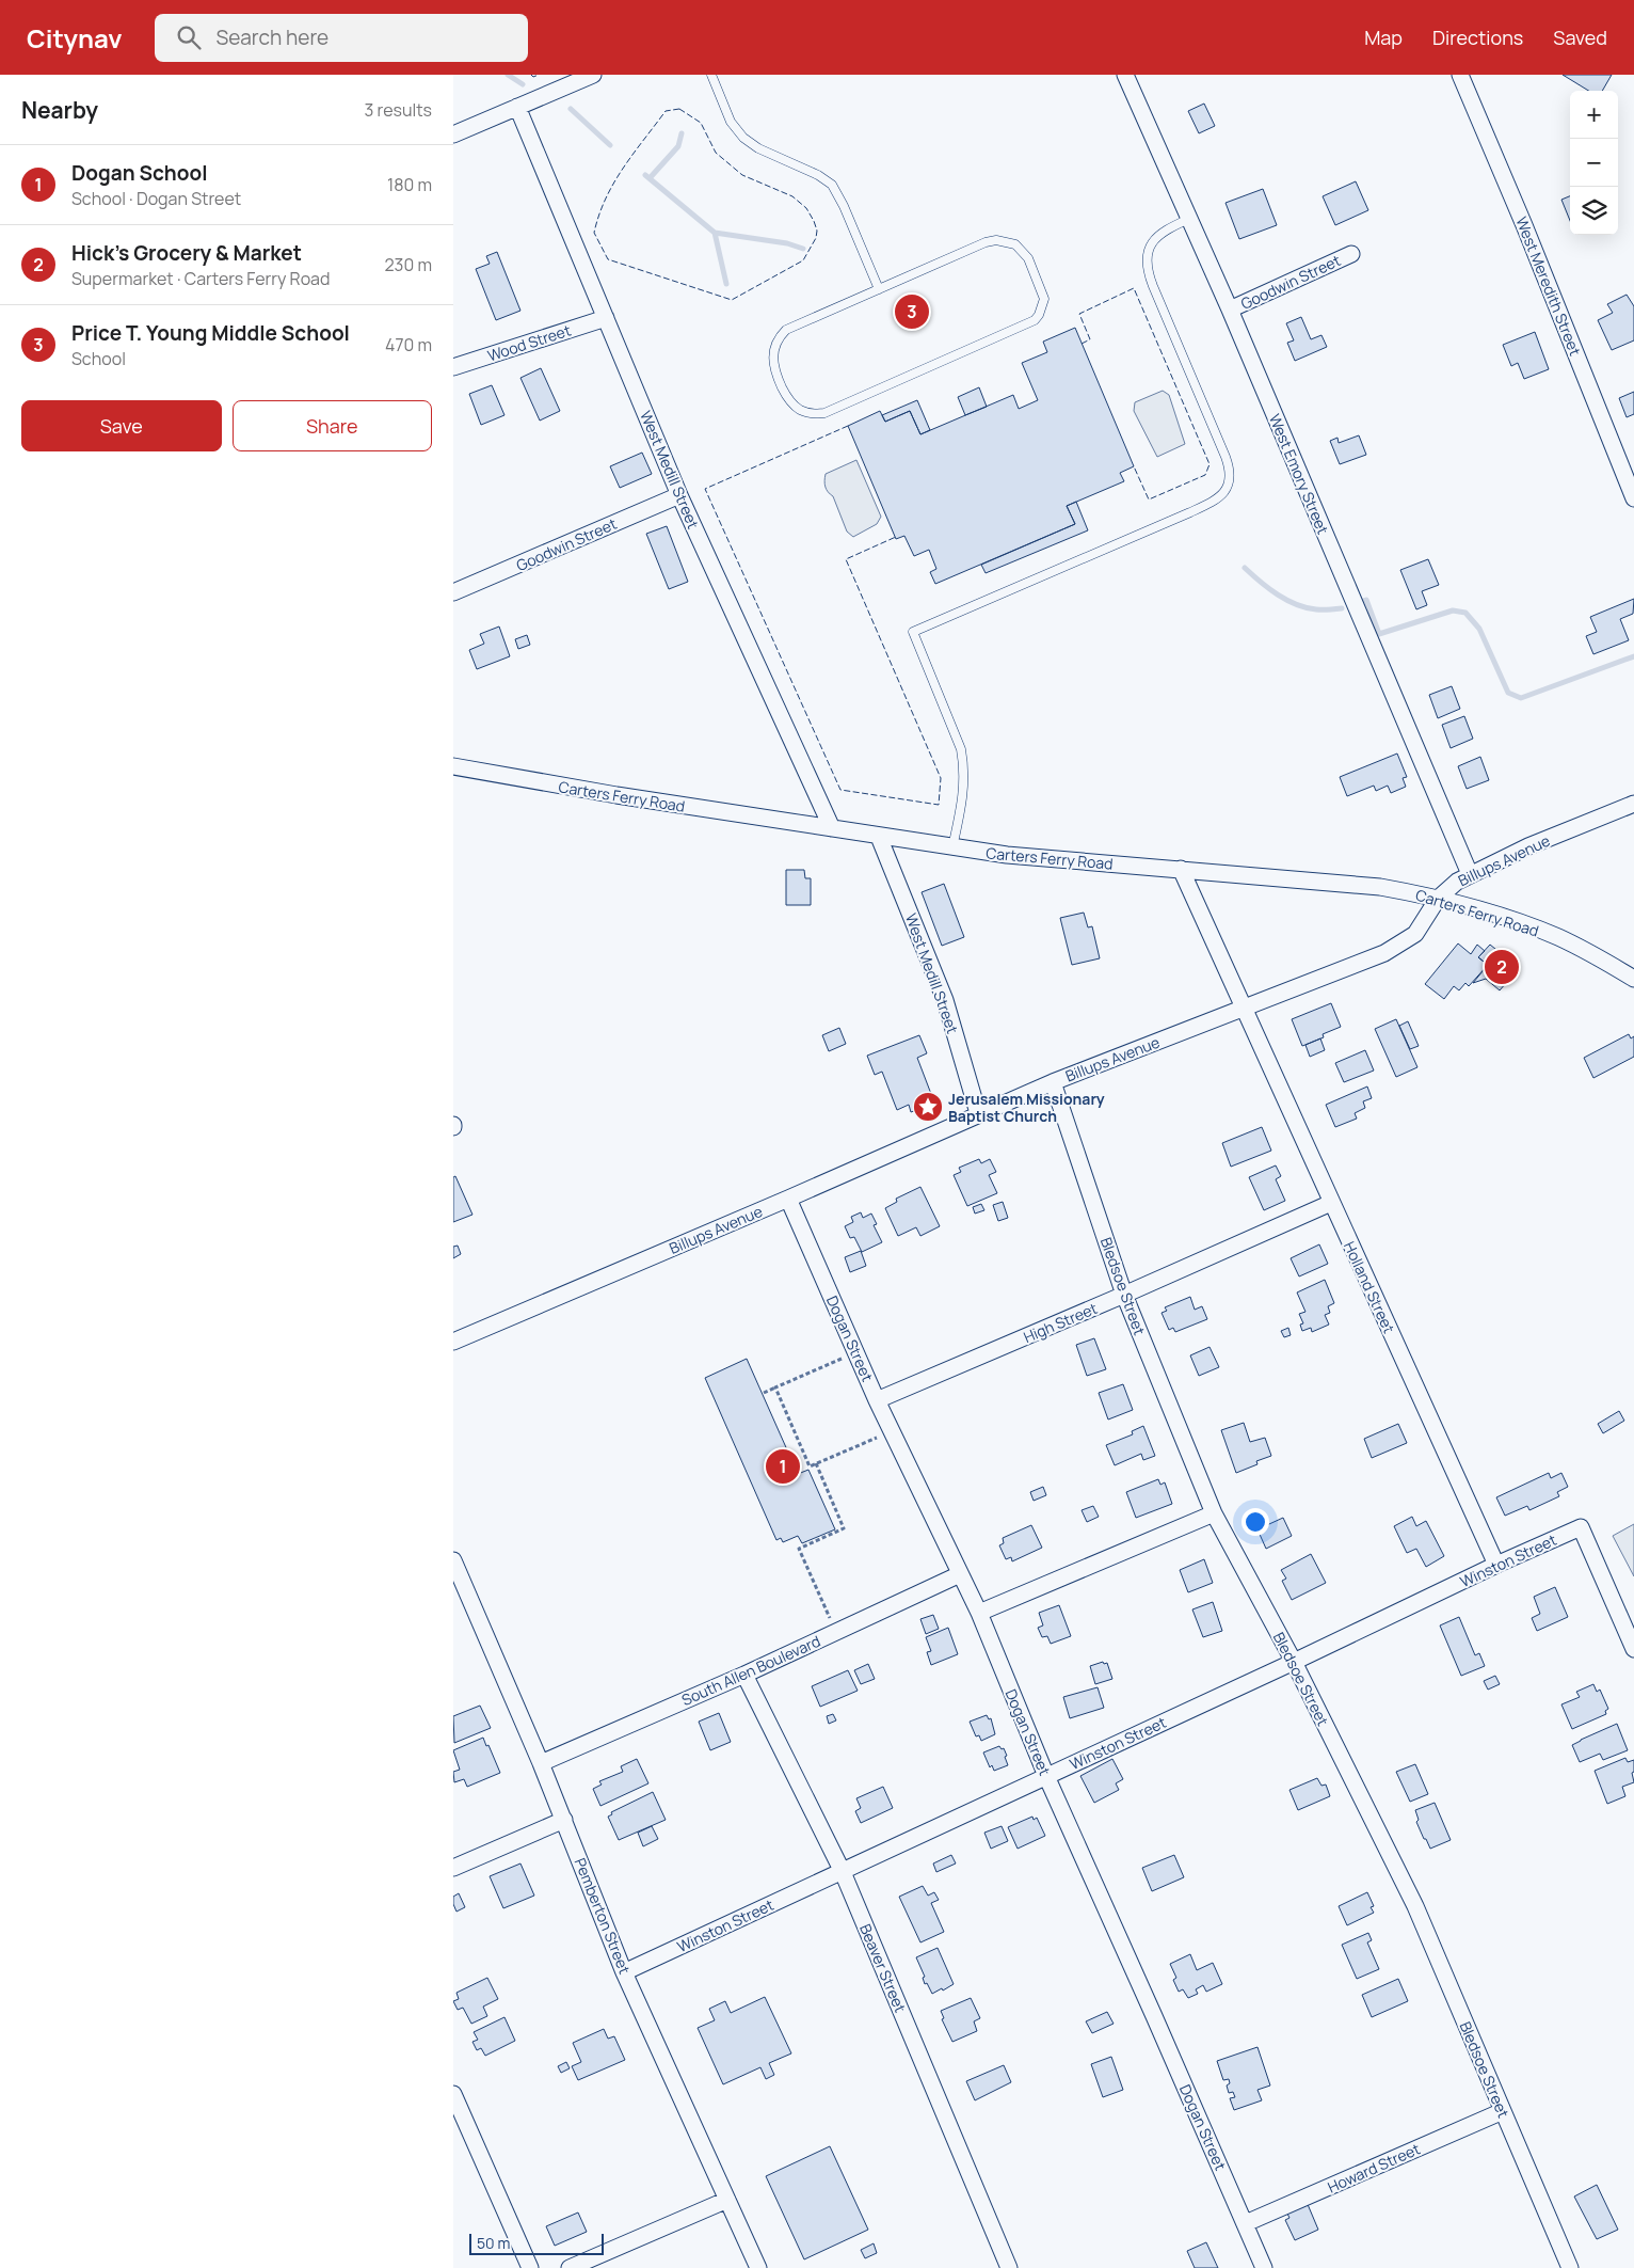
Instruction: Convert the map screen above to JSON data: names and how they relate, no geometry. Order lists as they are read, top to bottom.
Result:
{
  "streets": {
    "street": [
      "Goodwin Street",
      "West Meredith Street",
      "Wood Street",
      "West Medill Street",
      "West Emory Street",
      "Carters Ferry Road",
      "Billups Avenue",
      "Bledsoe Street",
      "Holland Street",
      "High Street",
      "Dogan Street",
      "Winston Street",
      "South Allen Boulevard",
      "Pemberton Street",
      "Beaver Street",
      "Howard Street"
    ]
  },
  "crossings": [
    ["Goodwin Street", "West Medill Street"],
    ["Goodwin Street", "West Emory Street"],
    ["Wood Street", "West Medill Street"],
    ["West Medill Street", "Carters Ferry Road"],
    ["West Medill Street", "Billups Avenue"],
    ["West Emory Street", "Billups Avenue"],
    ["Carters Ferry Road", "Billups Avenue"],
    ["Carters Ferry Road", "Holland Street"],
    ["Billups Avenue", "Bledsoe Street"],
    ["Billups Avenue", "Holland Street"],
    ["Billups Avenue", "Dogan Street"],
    ["Bledsoe Street", "High Street"],
    ["Bledsoe Street", "Winston Street"],
    ["Bledsoe Street", "Howard Street"],
    ["Holland Street", "High Street"],
    ["Holland Street", "Winston Street"],
    ["High Street", "Dogan Street"],
    ["Dogan Street", "Winston Street"],
    ["Dogan Street", "South Allen Boulevard"],
    ["Dogan Street", "Howard Street"],
    ["Winston Street", "Pemberton Street"],
    ["Winston Street", "Beaver Street"],
    ["South Allen Boulevard", "Pemberton Street"],
    ["South Allen Boulevard", "Beaver Street"]
  ],
  "places": {
    "place": ["Jerusalem Missionary Baptist Church"]
  },
  "scale_bar": "50 m",
  "page": {
    "header": "Citynav",
    "search": "Search here",
    "nav": ["Map", "Directions", "Saved"],
    "heading": ["Nearby", "3 results"],
    "map_buttons": ["+", "−"],
    "list": [
      {
        "mark": "1",
        "name": "Dogan School",
        "note": "School · Dogan Street",
        "value": "180 m"
      },
      {
        "mark": "2",
        "name": "Hick's Grocery & Market",
        "note": "Supermarket · Carters Ferry Road",
        "value": "230 m"
      },
      {
        "mark": "3",
        "name": "Price T. Young Middle School",
        "note": "School",
        "value": "470 m"
      }
    ],
    "pins": ["3", "2", "1"],
    "buttons": ["Save", "Share"],
    "scale": "50 m"
  }
}
